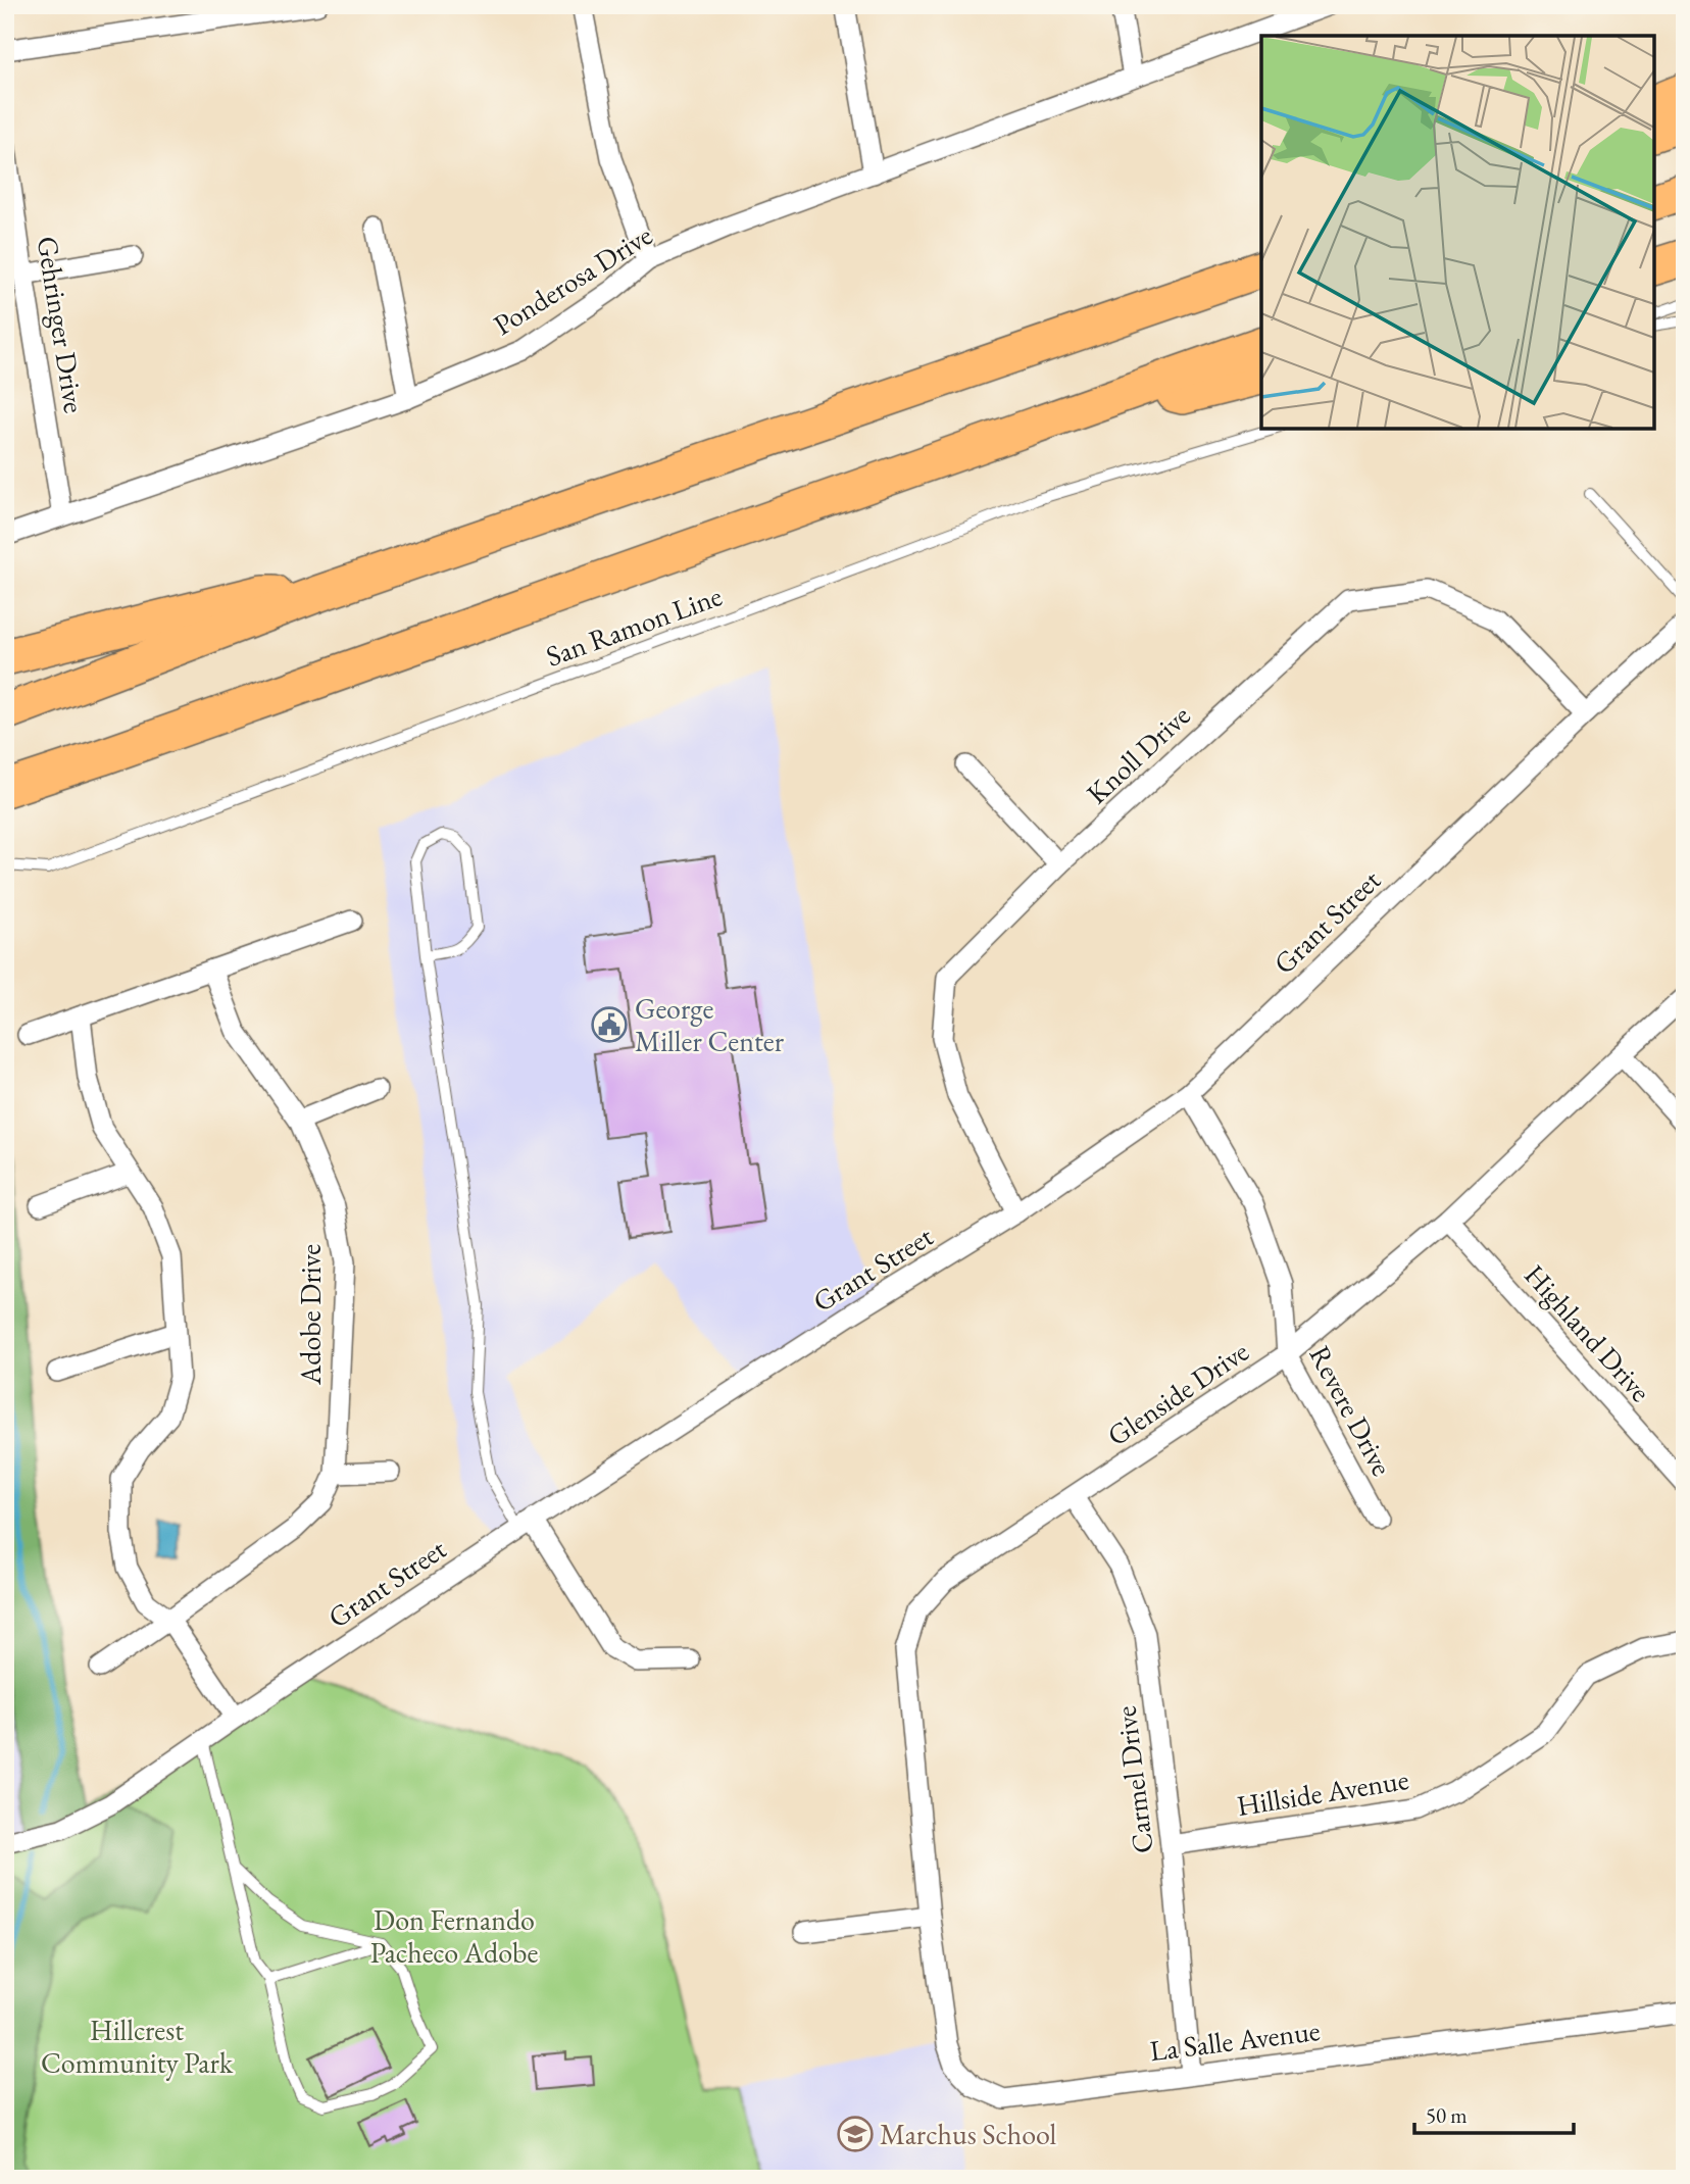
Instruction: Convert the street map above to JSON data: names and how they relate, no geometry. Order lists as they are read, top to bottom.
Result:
{
  "streets": {
    "street": [
      "Ponderosa Drive",
      "Gehringer Drive",
      "Knoll Drive",
      "Grant Street",
      "Adobe Drive",
      "Highland Drive",
      "Glenside Drive",
      "Revere Drive",
      "Carmel Drive",
      "Hillside Avenue",
      "La Salle Avenue"
    ],
    "lane": ["San Ramon Line"]
  },
  "crossings": [
    ["Ponderosa Drive", "Gehringer Drive"],
    ["Knoll Drive", "Grant Street"],
    ["Grant Street", "Revere Drive"],
    ["Highland Drive", "Glenside Drive"],
    ["Glenside Drive", "Revere Drive"],
    ["Glenside Drive", "Carmel Drive"],
    ["Glenside Drive", "La Salle Avenue"],
    ["Carmel Drive", "Hillside Avenue"],
    ["Carmel Drive", "La Salle Avenue"]
  ],
  "parks": ["Don Fernando Pacheco Adobe", "Hillcrest Community Park"],
  "places": {
    "public building": ["George Miller Center"],
    "school or university": ["Marchus School"]
  },
  "scale_bar": "50 m"
}
